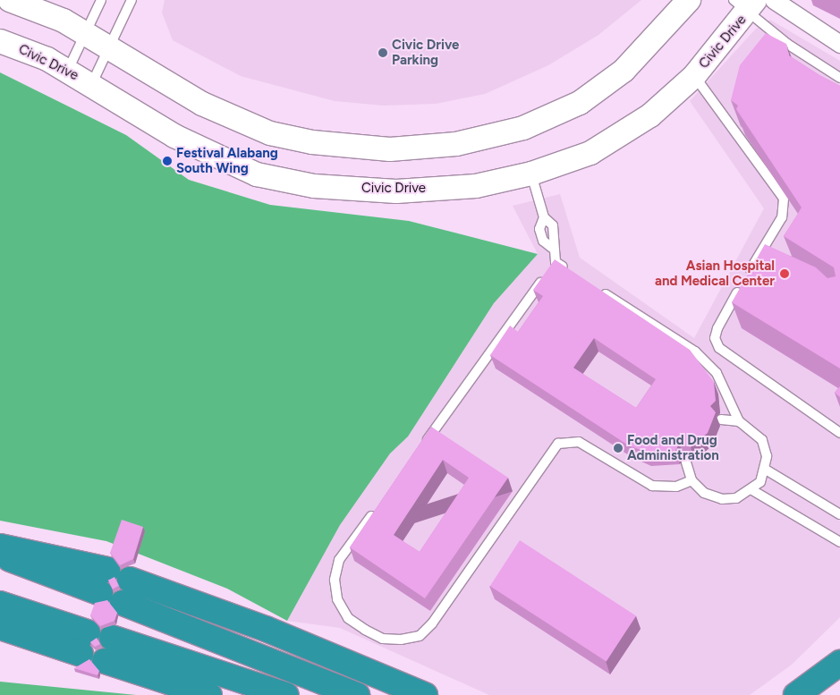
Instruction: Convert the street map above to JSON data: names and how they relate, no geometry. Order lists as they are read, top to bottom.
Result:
{
  "streets": {
    "main road": ["Civic Drive"]
  },
  "places": [
    "Civic Drive Parking",
    "Festival Alabang South Wing",
    "Asian Hospital and Medical Center",
    "Food and Drug Administration"
  ]
}
